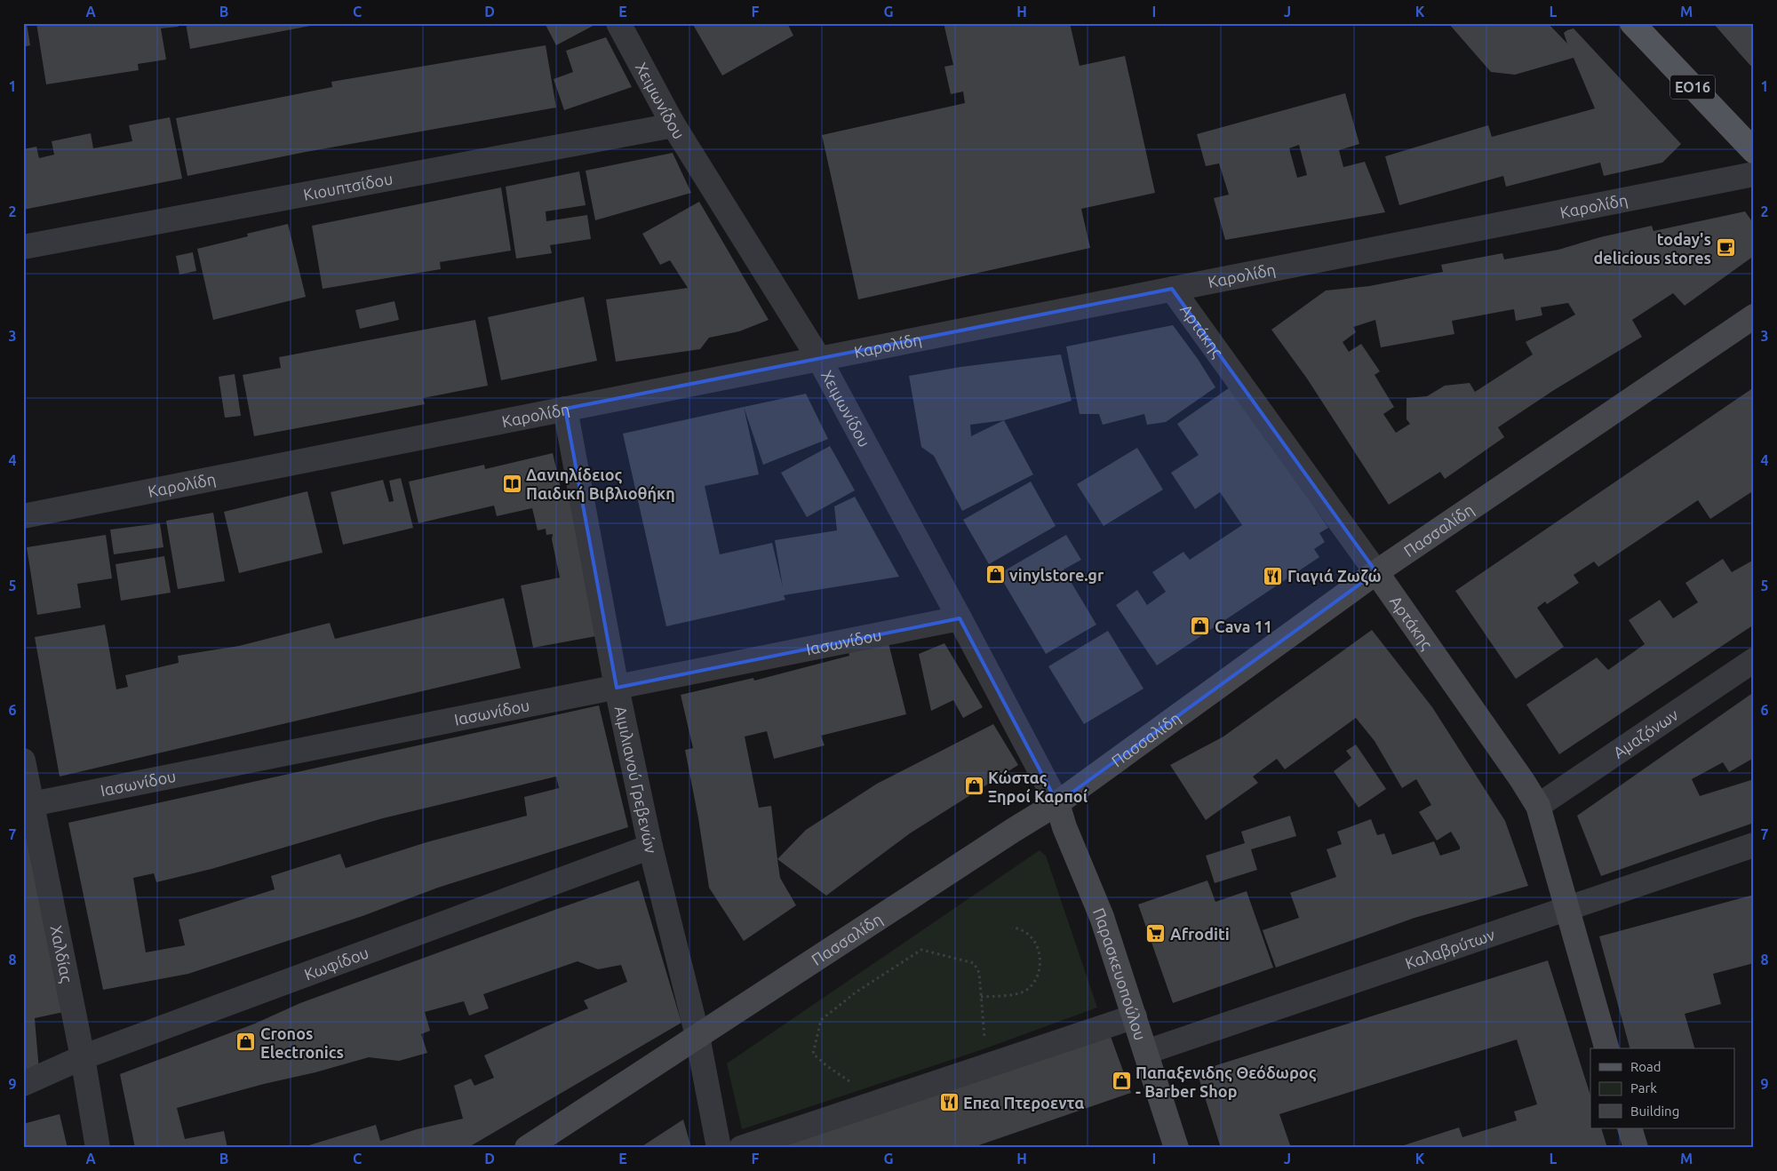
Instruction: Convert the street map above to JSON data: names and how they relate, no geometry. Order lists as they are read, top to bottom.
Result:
{
  "streets": {
    "main road": [
      "ΕΟ16",
      "Αρτάκης",
      "Πασσαλίδη",
      "Παρασκευοπούλου"
    ],
    "street": [
      "Χειμωνίδου",
      "Κιουπτσίδου",
      "Καρολίδη",
      "Ιασωνίδου",
      "Αμαζόνων",
      "Αιμιλιανού Γρεβενών",
      "Καλαβρύτων",
      "Χαλδίας",
      "Κωφίδου"
    ]
  },
  "crossings": [
    ["Χειμωνίδου", "Κιουπτσίδου"],
    ["Χειμωνίδου", "Καρολίδη"],
    ["Χειμωνίδου", "Πασσαλίδη"],
    ["Χειμωνίδου", "Ιασωνίδου"],
    ["Χειμωνίδου", "Παρασκευοπούλου"],
    ["Καρολίδη", "Αρτάκης"],
    ["Καρολίδη", "Αιμιλιανού Γρεβενών"],
    ["Αρτάκης", "Πασσαλίδη"],
    ["Αρτάκης", "Αμαζόνων"],
    ["Αρτάκης", "Καλαβρύτων"],
    ["Πασσαλίδη", "Αιμιλιανού Γρεβενών"],
    ["Πασσαλίδη", "Παρασκευοπούλου"],
    ["Ιασωνίδου", "Αιμιλιανού Γρεβενών"],
    ["Ιασωνίδου", "Χαλδίας"],
    ["Αιμιλιανού Γρεβενών", "Κωφίδου"],
    ["Καλαβρύτων", "Παρασκευοπούλου"],
    ["Χαλδίας", "Κωφίδου"]
  ],
  "places": {
    "cafe": ["today's delicious stores"],
    "library": ["Δανιηλίδειος Παιδική Βιβλιοθήκη"],
    "shop": [
      "vinylstore.gr",
      "Cava 11",
      "Κώστας Ξηροί Καρποί",
      "Cronos Electronics",
      "Παπαξενιδης Θεόδωρος - Barber Shop"
    ],
    "restaurant": ["Γιαγιά Ζωζώ", "Επεα Πτεροεντα"],
    "supermarket": ["Afroditi"]
  },
  "legend": ["Road", "Park", "Building"],
  "grid": {
    "columns": [
      "A",
      "B",
      "C",
      "D",
      "E",
      "F",
      "G",
      "H",
      "I",
      "J",
      "K",
      "L",
      "M"
    ],
    "rows": [
      "1",
      "2",
      "3",
      "4",
      "5",
      "6",
      "7",
      "8",
      "9"
    ]
  }
}
